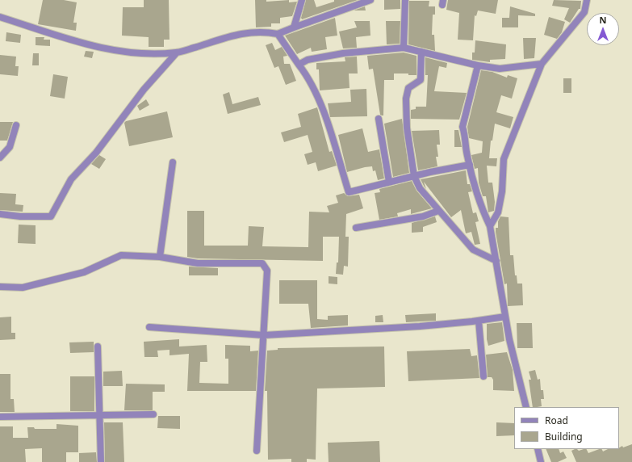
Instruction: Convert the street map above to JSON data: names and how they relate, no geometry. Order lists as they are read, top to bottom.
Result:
{
  "legend": ["Road", "Building"],
  "north": "top"
}
